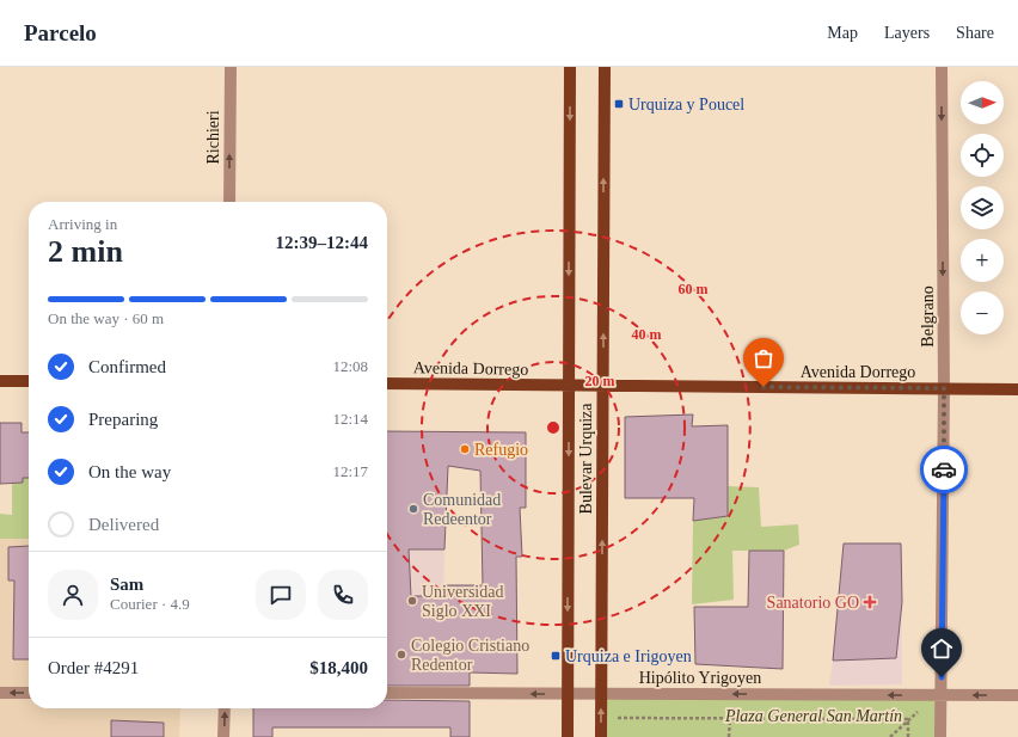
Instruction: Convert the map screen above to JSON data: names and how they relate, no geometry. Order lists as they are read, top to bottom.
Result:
{
  "streets": {
    "main road": ["Avenida Dorrego", "Bulevar Urquiza"],
    "street": ["Richieri", "Belgrano", "Hipólito Yrigoyen"]
  },
  "crossings": [
    ["Belgrano", "Avenida Dorrego"],
    ["Belgrano", "Hipólito Yrigoyen"],
    ["Avenida Dorrego", "Bulevar Urquiza"],
    ["Bulevar Urquiza", "Hipólito Yrigoyen"]
  ],
  "one_way": ["Richieri", "Belgrano", "Hipólito Yrigoyen"],
  "parks": ["Plaza General San Martín"],
  "places": {
    "transit": ["Urquiza y Poucel", "Urquiza e Irigoyen"],
    "other": [
      "Refugio",
      "Comunidad Redeentor",
      "Universidad Siglo XXI",
      "Colegio Cristiano Redentor"
    ],
    "health": ["Sanatorio GO"]
  },
  "north": "right",
  "page": {
    "header": "Parcelo",
    "nav": ["Map", "Layers", "Share"],
    "map_buttons": ["+", "−"],
    "heading": ["2 min", "Arriving in", "12:39–12:44"],
    "panel": [
      "Sam",
      "Courier · 4.9",
      "Order #4291",
      "$18,400"
    ],
    "bar": "On the way · 60 m",
    "list": [
      ["Confirmed", "12:08"],
      ["Preparing", "12:14"],
      ["On the way", "12:17"],
      "Delivered"
    ]
  },
  "rings": ["60 m", "40 m", "20 m"]
}
